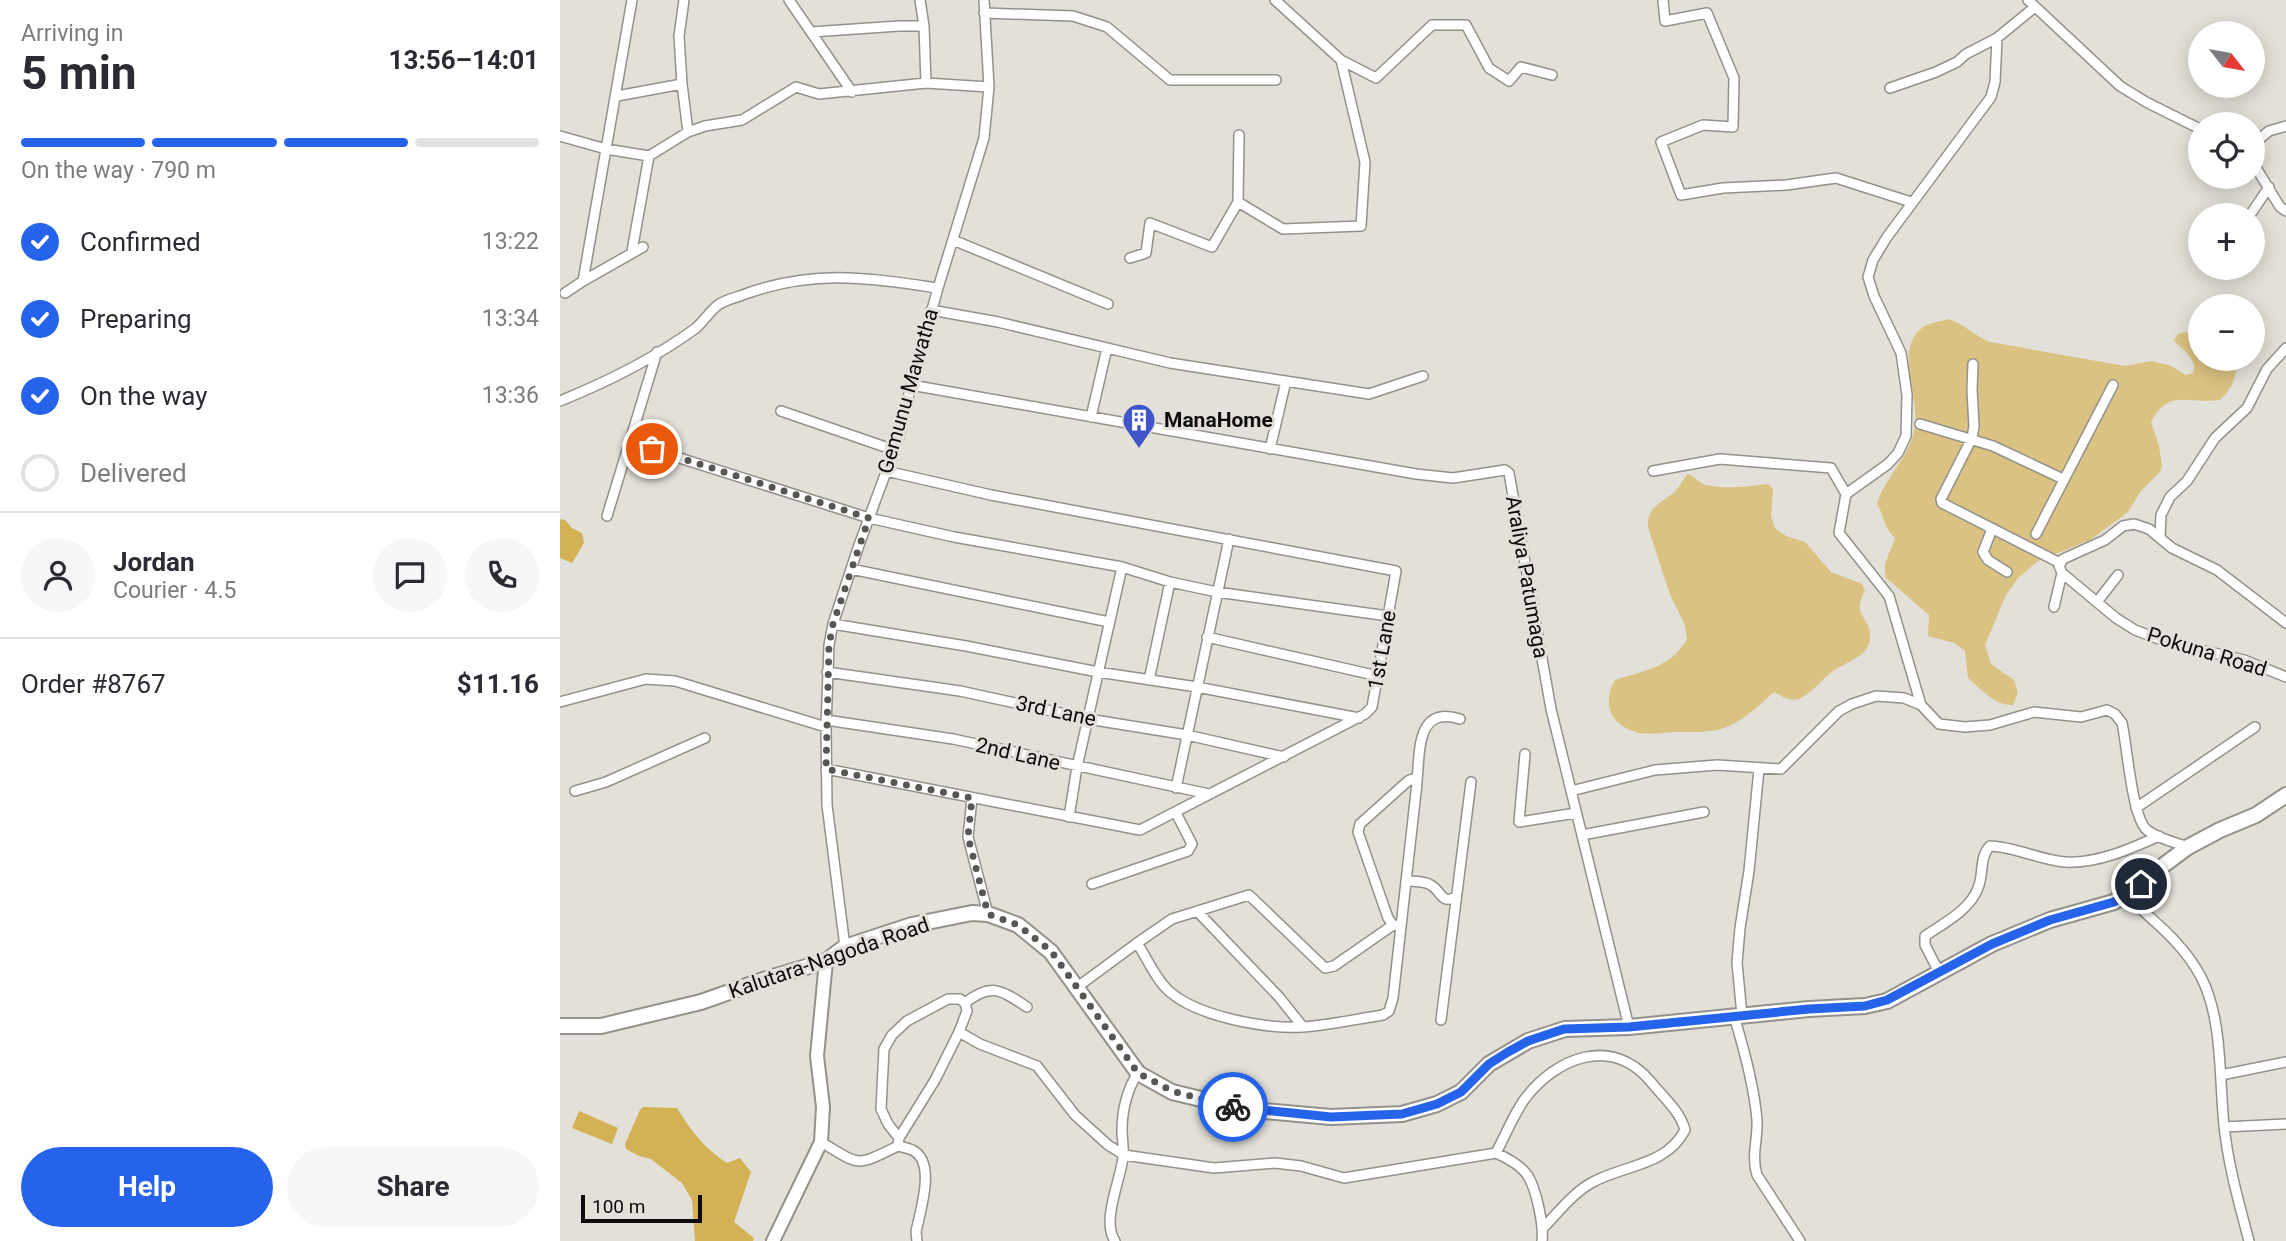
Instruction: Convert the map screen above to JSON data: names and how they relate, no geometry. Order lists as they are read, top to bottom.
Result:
{
  "streets": {
    "main road": ["Kalutara-Nagoda Road"],
    "street": [
      "Gemunu Mawatha",
      "Araliya Patumaga",
      "1st Lane",
      "Pokuna Road",
      "3rd Lane",
      "2nd Lane"
    ]
  },
  "crossings": [
    ["Gemunu Mawatha", "Araliya Patumaga"],
    ["Gemunu Mawatha", "1st Lane"],
    ["Gemunu Mawatha", "3rd Lane"],
    ["Gemunu Mawatha", "2nd Lane"],
    ["Gemunu Mawatha", "Kalutara-Nagoda Road"],
    ["Araliya Patumaga", "Kalutara-Nagoda Road"],
    ["1st Lane", "3rd Lane"],
    ["1st Lane", "2nd Lane"]
  ],
  "places": {
    "building": ["ManaHome"]
  },
  "scale_bar": "100 m",
  "north": "bottom right",
  "page": {
    "heading": ["5 min", "Arriving in", "13:56–14:01"],
    "panel": [
      "Jordan",
      "Courier · 4.5",
      "Order #8767",
      "$11.16"
    ],
    "map_buttons": ["+", "−"],
    "bar": "On the way · 790 m",
    "list": [
      ["Confirmed", "13:22"],
      ["Preparing", "13:34"],
      ["On the way", "13:36"],
      "Delivered"
    ],
    "buttons": ["Help", "Share"],
    "scale": "100 m"
  }
}
